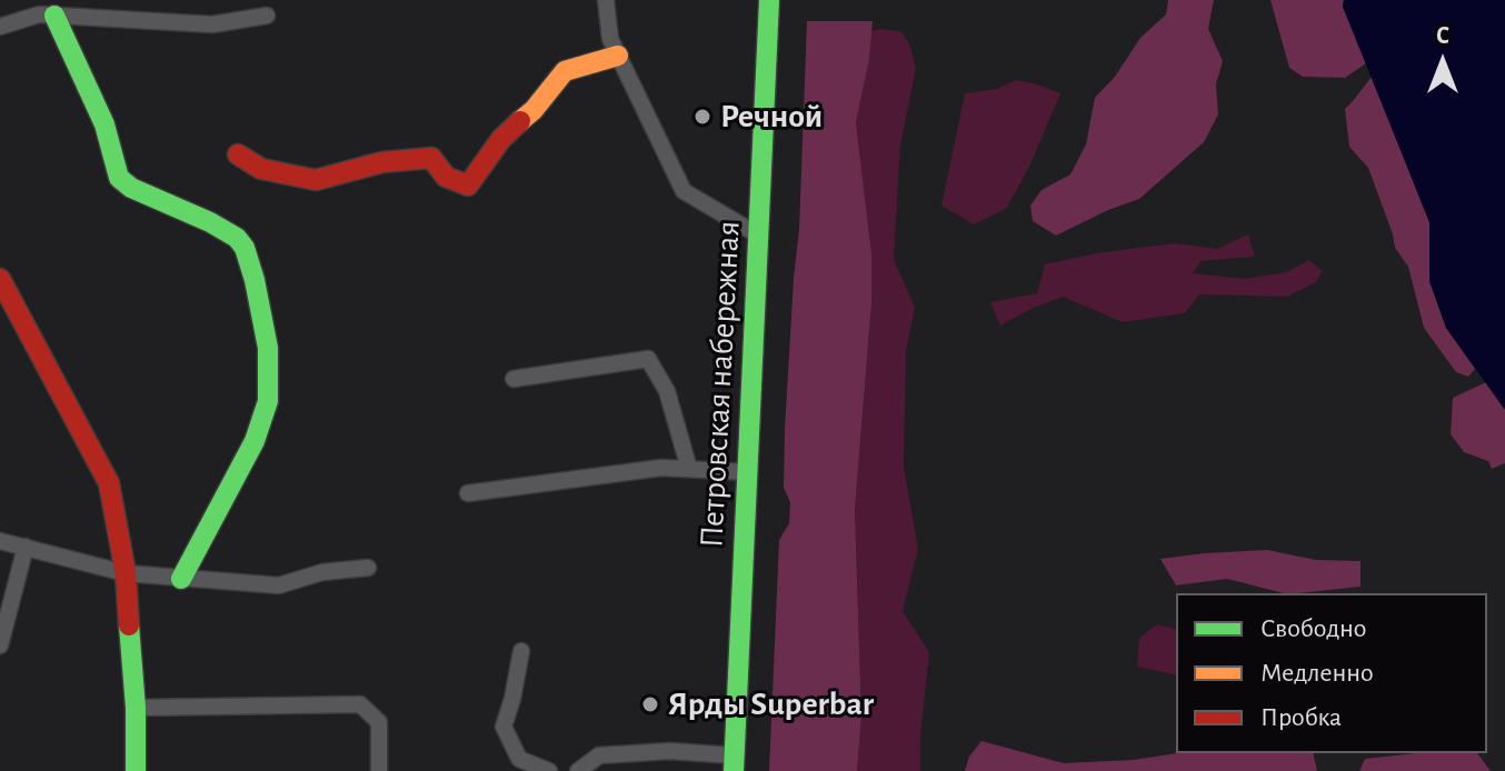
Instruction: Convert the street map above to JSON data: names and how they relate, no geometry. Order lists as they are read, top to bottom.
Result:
{
  "streets": {
    "street": ["Петровская набережная"]
  },
  "places": ["Речной", "Ярды Superbar"],
  "legend": ["Свободно", "Медленно", "Пробка"],
  "north": "top"
}
